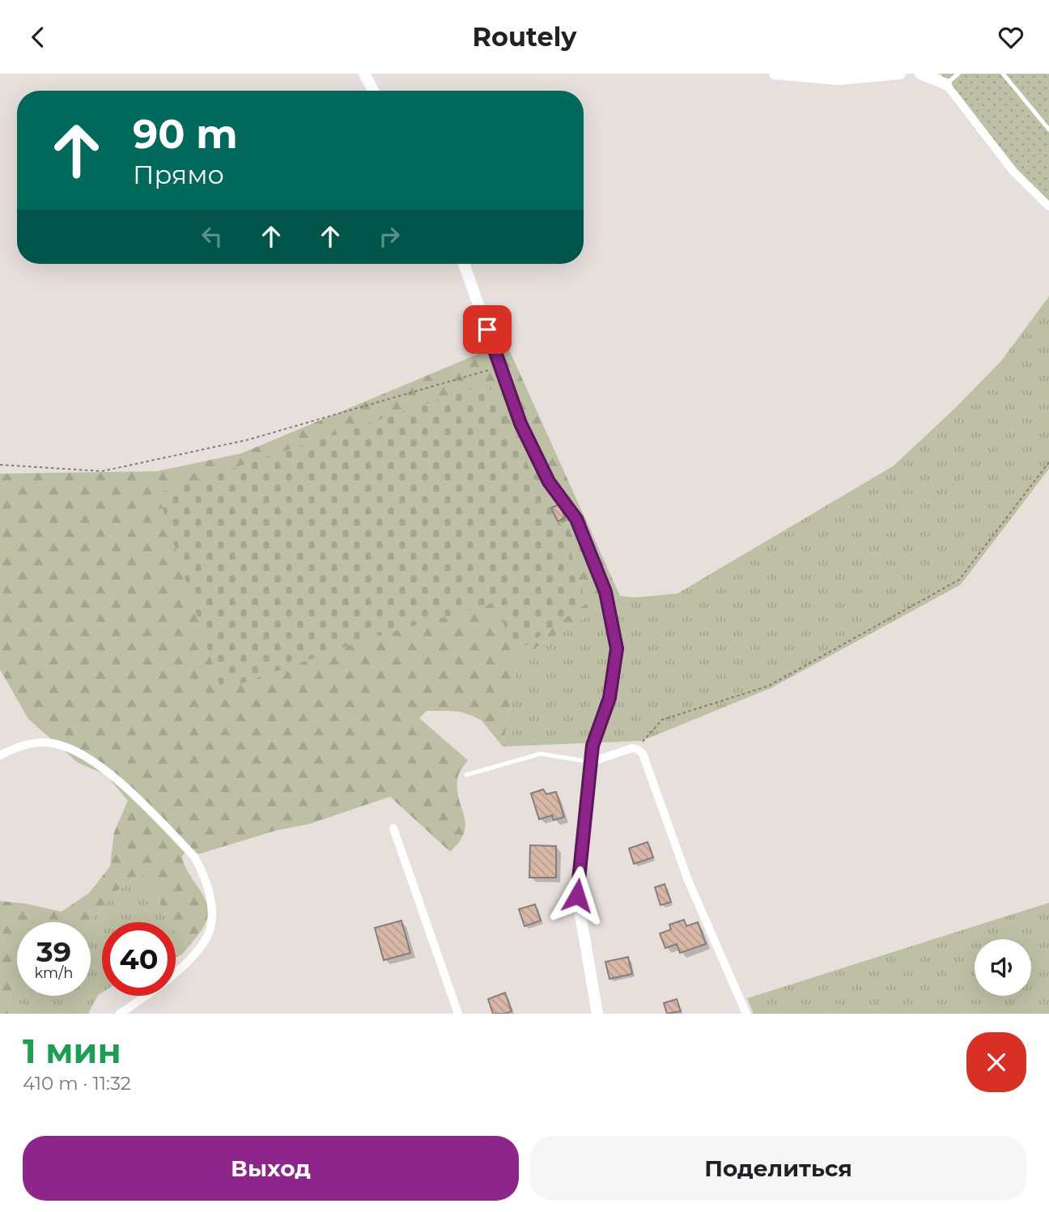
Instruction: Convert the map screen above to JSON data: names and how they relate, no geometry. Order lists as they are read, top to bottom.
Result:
{
  "page": {
    "header": "Routely",
    "turn": ["90 m", "Прямо"],
    "speed": "39 km/h",
    "limit": "40",
    "heading": ["1 мин", "410 m · 11:32"],
    "buttons": ["Выход", "Поделиться"]
  }
}
